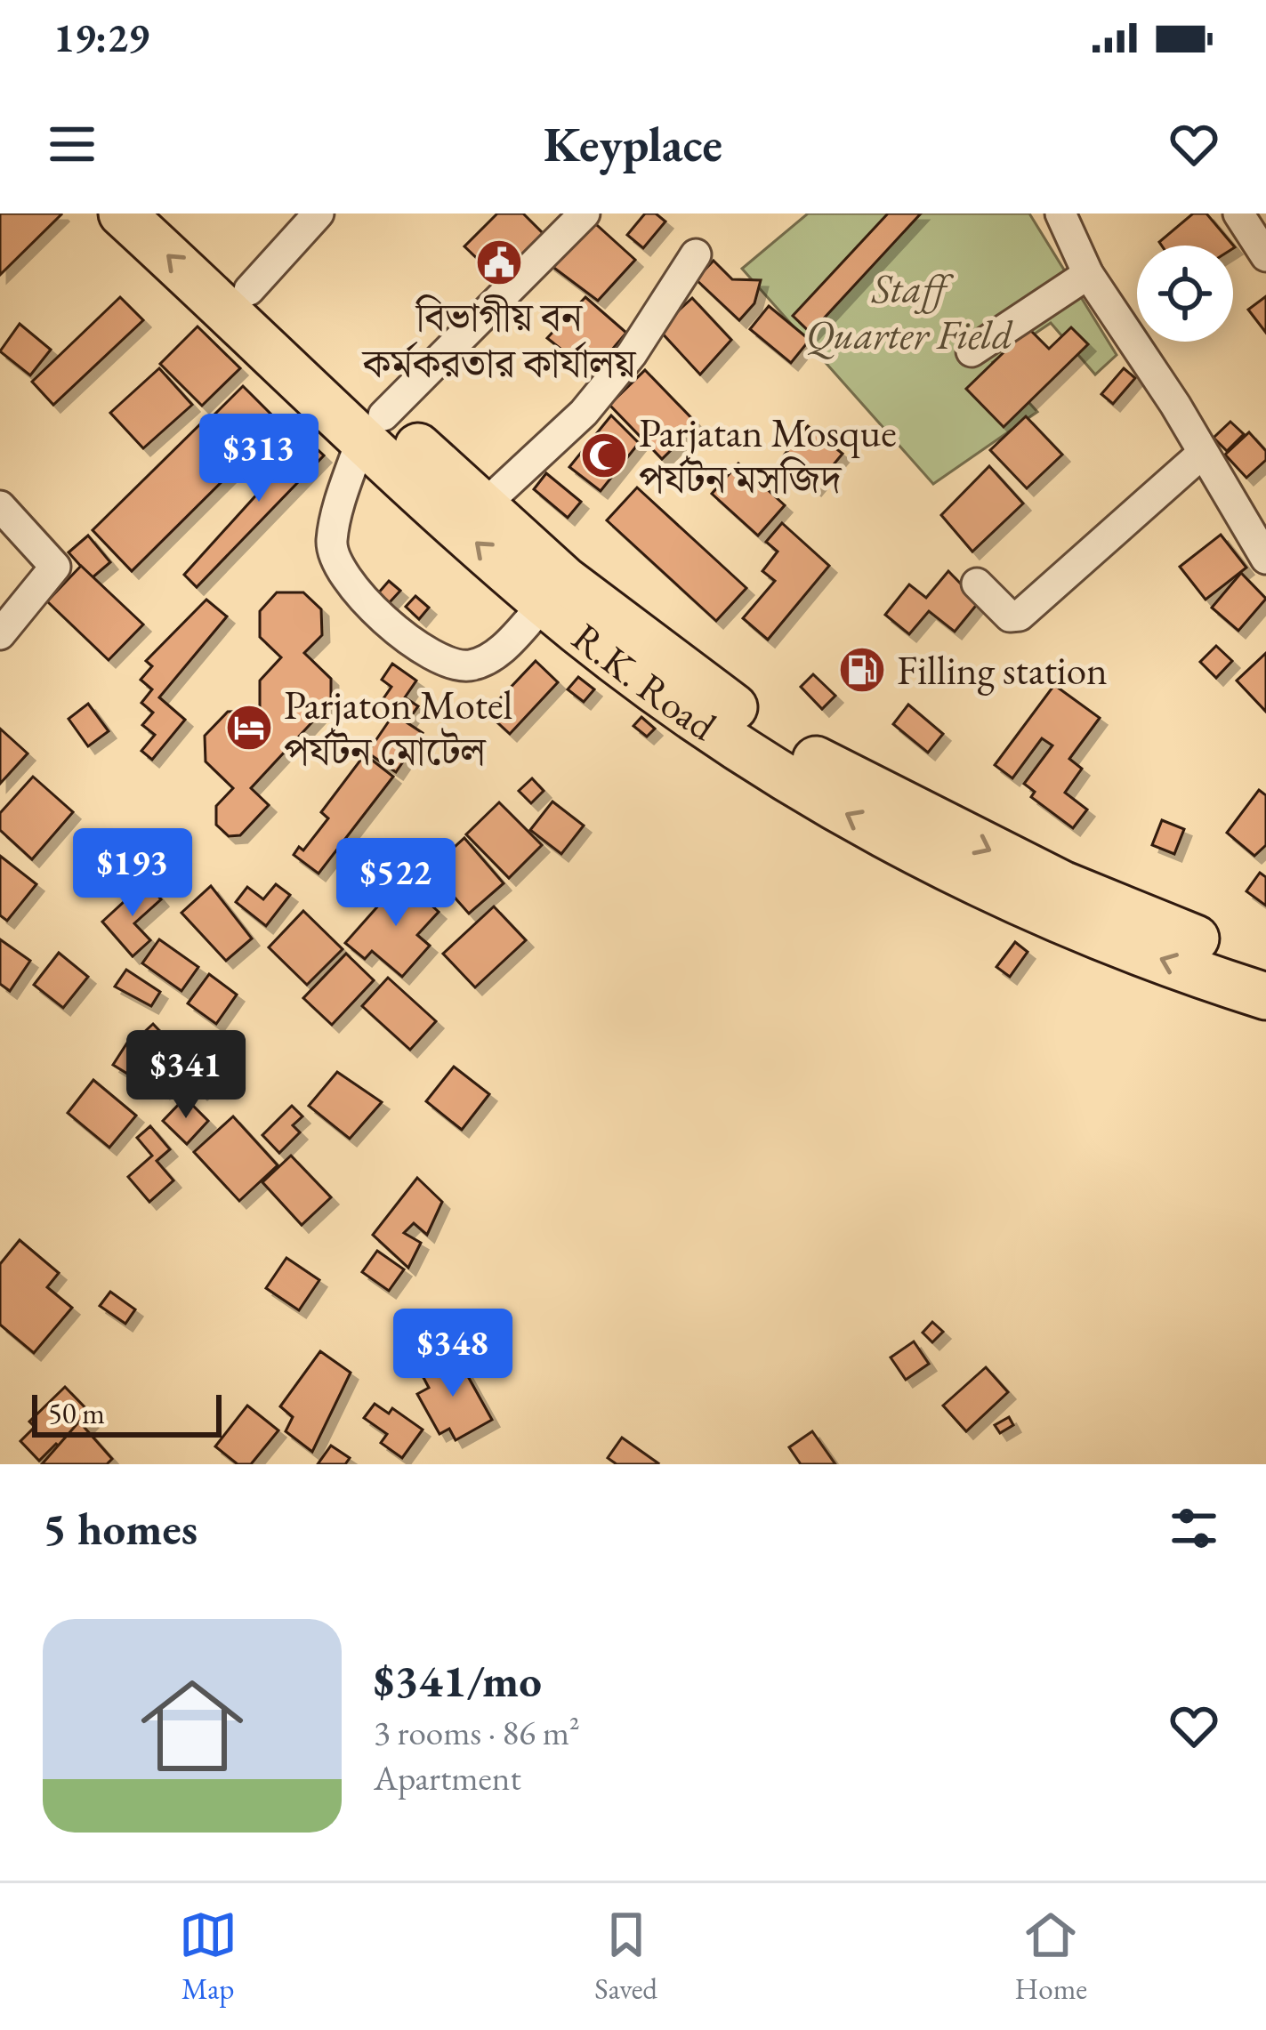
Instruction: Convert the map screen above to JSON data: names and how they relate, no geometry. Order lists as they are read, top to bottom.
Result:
{
  "streets": {
    "highway": ["R.K. Road"]
  },
  "parks": ["Staff Quarter Field"],
  "places": {
    "public building": ["বিভাগীয় বন কর্মকরতার কার্যালয়"],
    "mosque": ["Parjatan Mosque পর্যটন মসজিদ"],
    "fuel station": ["Filling station"],
    "hotel": ["Parjaton Motel পর্যটন মোটেল"]
  },
  "scale_bar": "50 m",
  "page": {
    "status": "19:29",
    "header": "Keyplace",
    "price": [
      "$313",
      "$193",
      "$522",
      "$341",
      "$348"
    ],
    "scale": "50 m",
    "heading": "5 homes",
    "list": [
      {
        "name": "$341/mo",
        "note": "3 rooms · 86 m² · Apartment"
      }
    ],
    "tabs": ["Map", "Saved", "Home"]
  }
}
